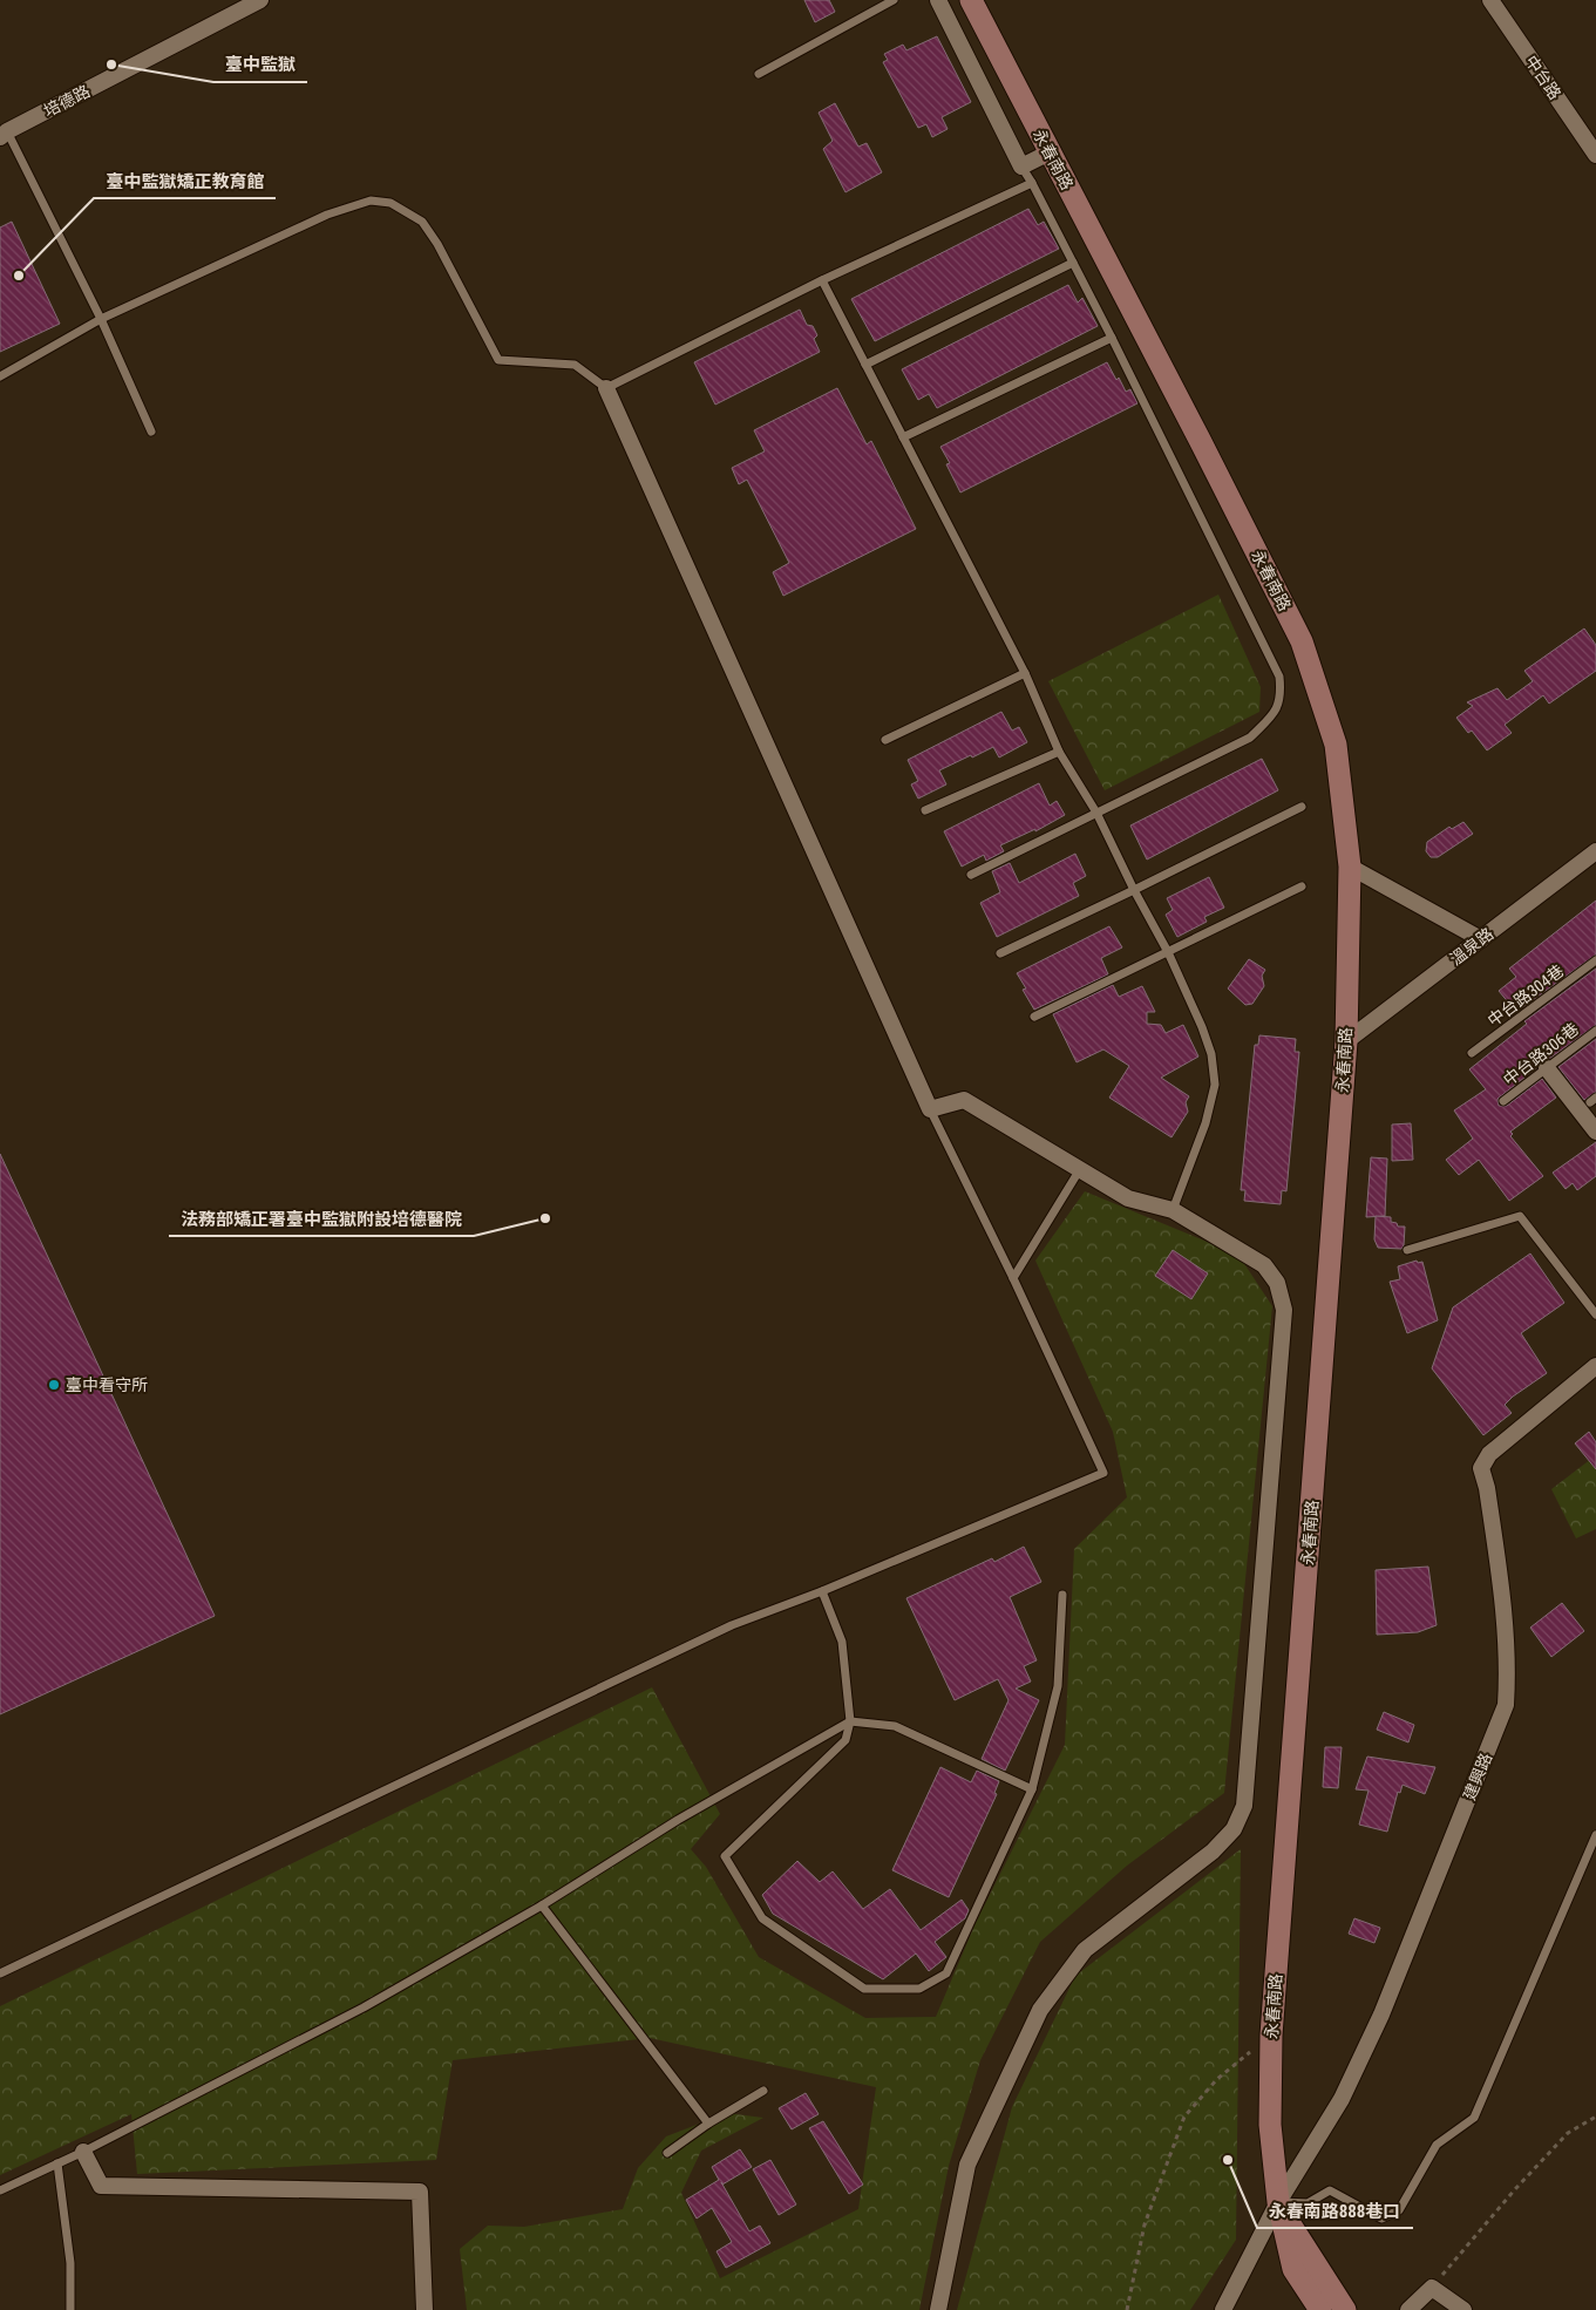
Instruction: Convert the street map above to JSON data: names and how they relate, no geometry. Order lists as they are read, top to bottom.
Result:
{
  "streets": {
    "street": [
      "中台路",
      "培德路",
      "永春南路",
      "溫泉路",
      "建興路"
    ],
    "lane": ["中台路304巷", "中台路306巷"]
  },
  "crossings": [
    ["永春南路", "溫泉路"],
    ["永春南路", "建興路"]
  ],
  "places": [
    "臺中監獄",
    "臺中監獄矯正教育館",
    "法務部矯正署臺中監獄附設培德醫院",
    "臺中看守所",
    "永春南路888巷口"
  ]
}
